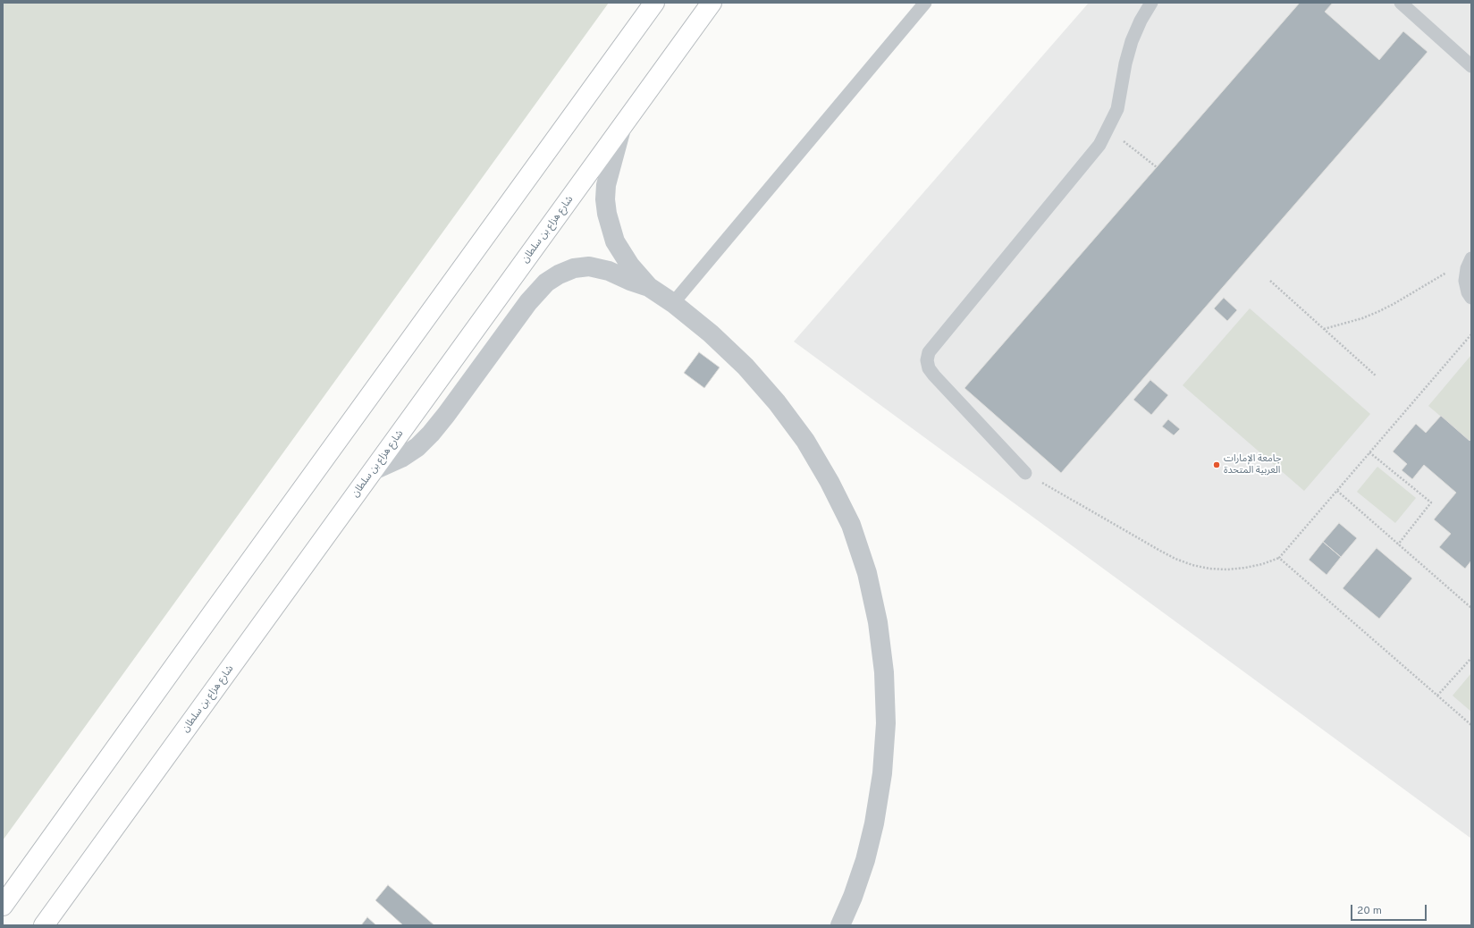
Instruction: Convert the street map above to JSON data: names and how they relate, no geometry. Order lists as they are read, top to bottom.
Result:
{
  "streets": {
    "main road": ["شارع هزاع بن سلطان"]
  },
  "places": ["جامعة الإمارات العربية المتحدة"],
  "scale_bar": "20 m"
}
